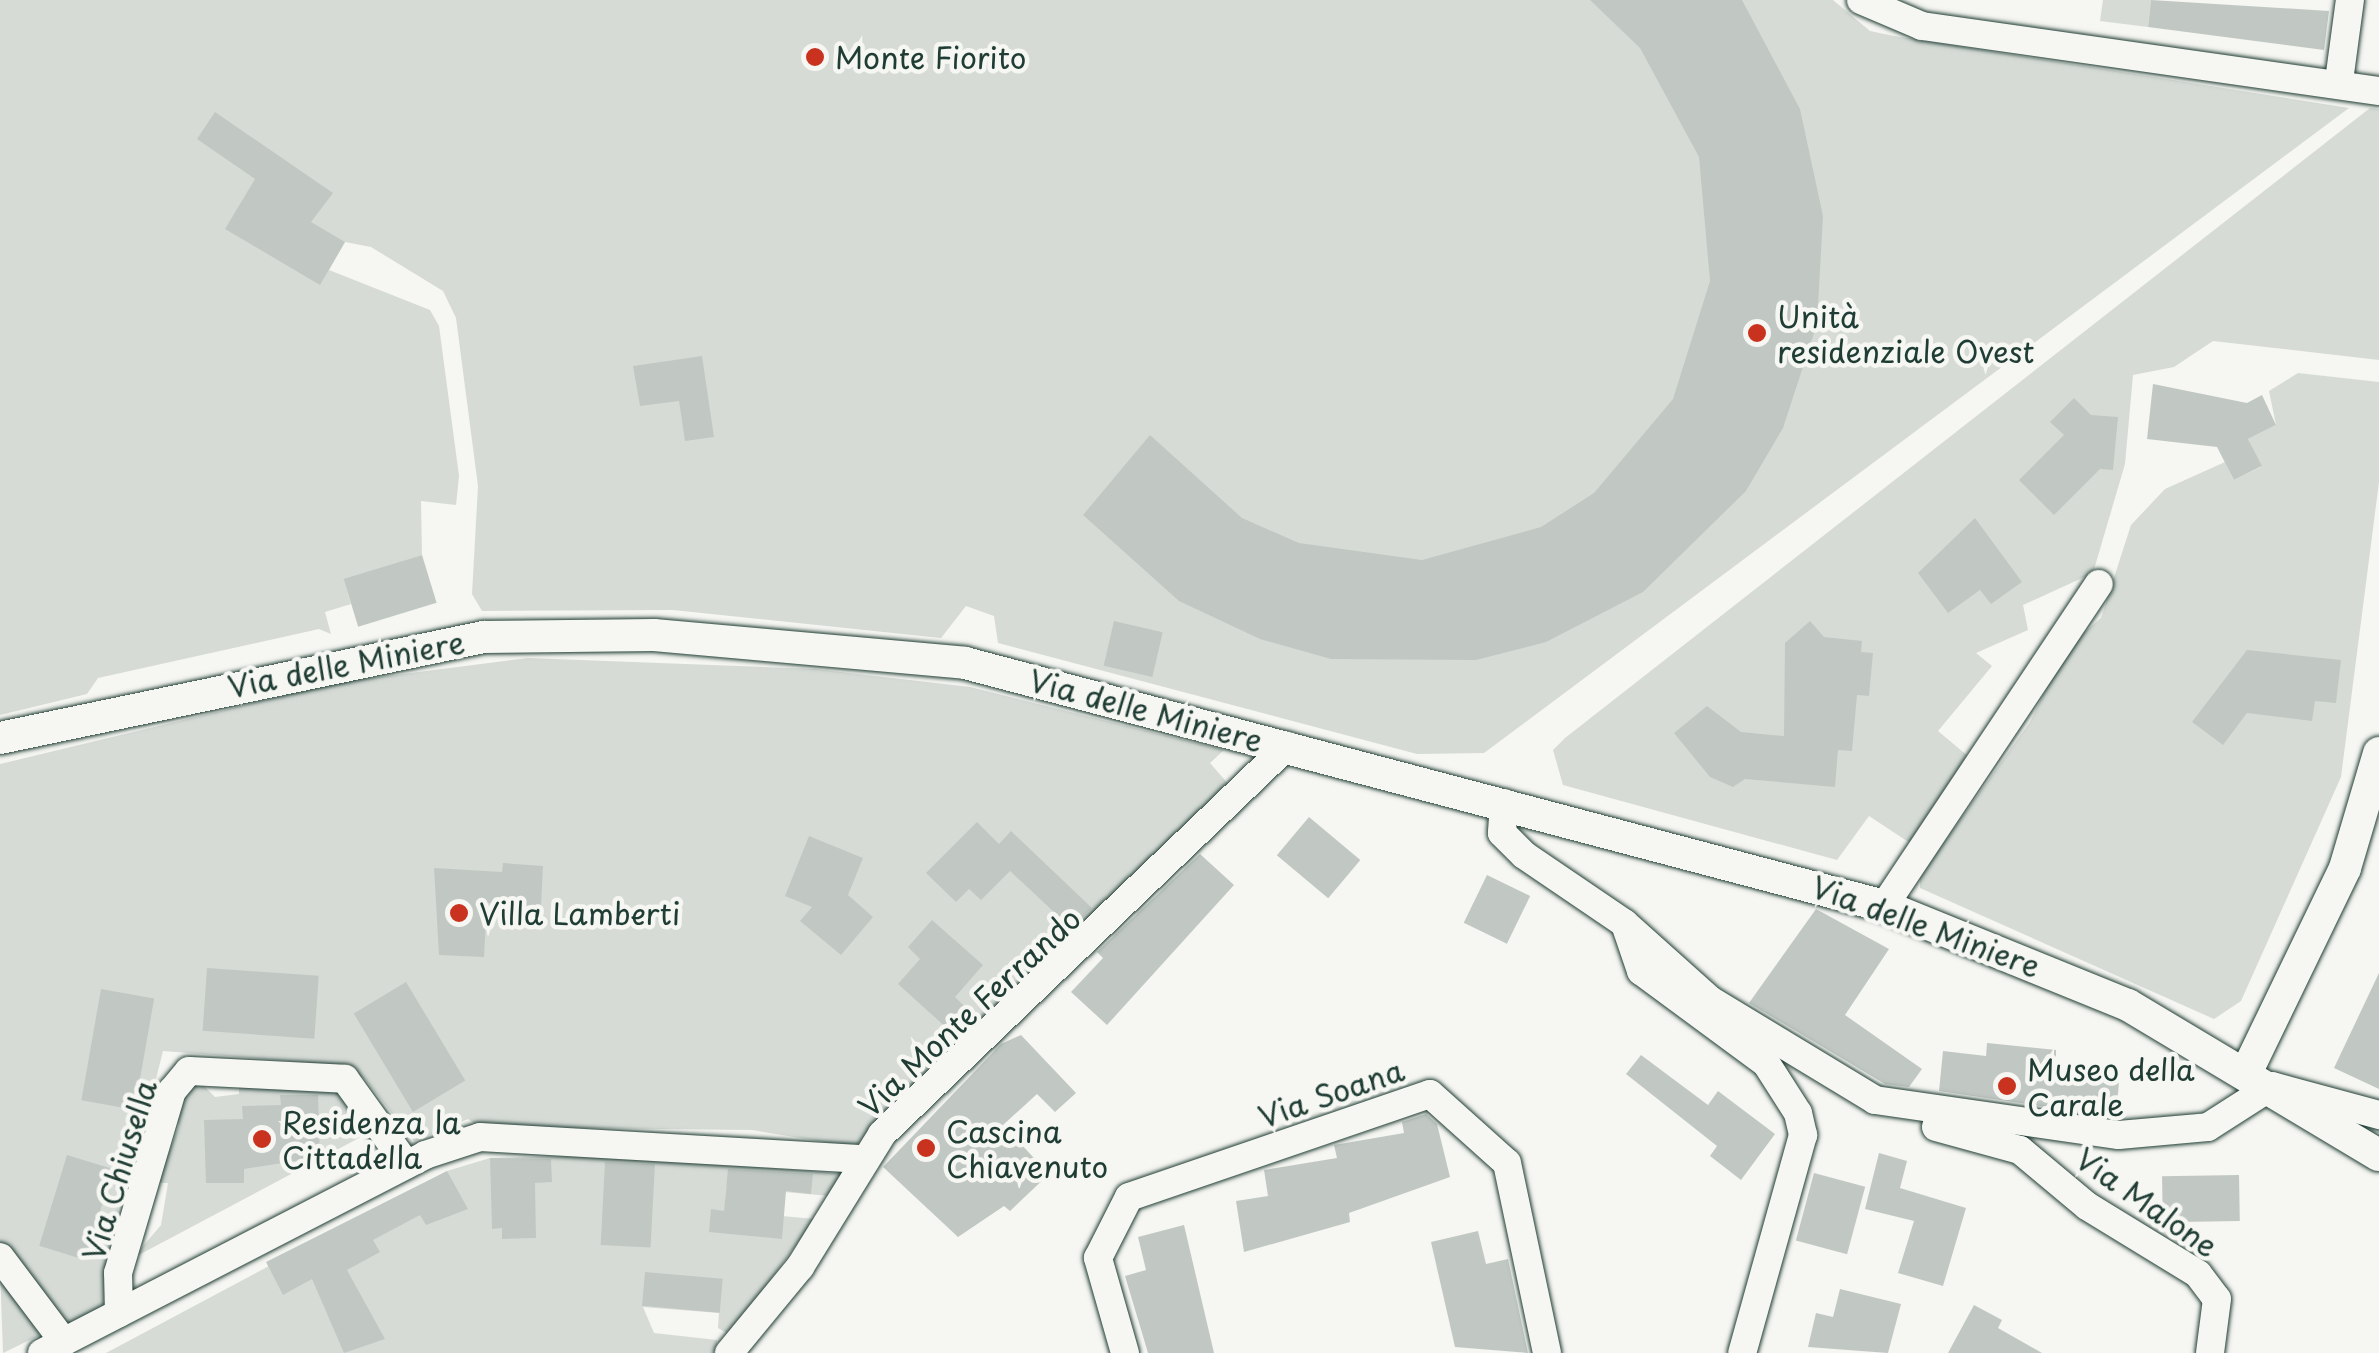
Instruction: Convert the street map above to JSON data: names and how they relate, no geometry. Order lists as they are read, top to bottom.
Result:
{
  "streets": {
    "street": [
      "Via delle Miniere",
      "Via Monte Ferrando",
      "Via Soana",
      "Via Chiusella",
      "Via Malone"
    ]
  },
  "crossings": [
    ["Via delle Miniere", "Via Monte Ferrando"]
  ],
  "places": [
    "Monte Fiorito",
    "Unità residenziale Ovest",
    "Villa Lamberti",
    "Museo della Carale",
    "Residenza la Cittadella",
    "Cascina Chiavenuto"
  ]
}
